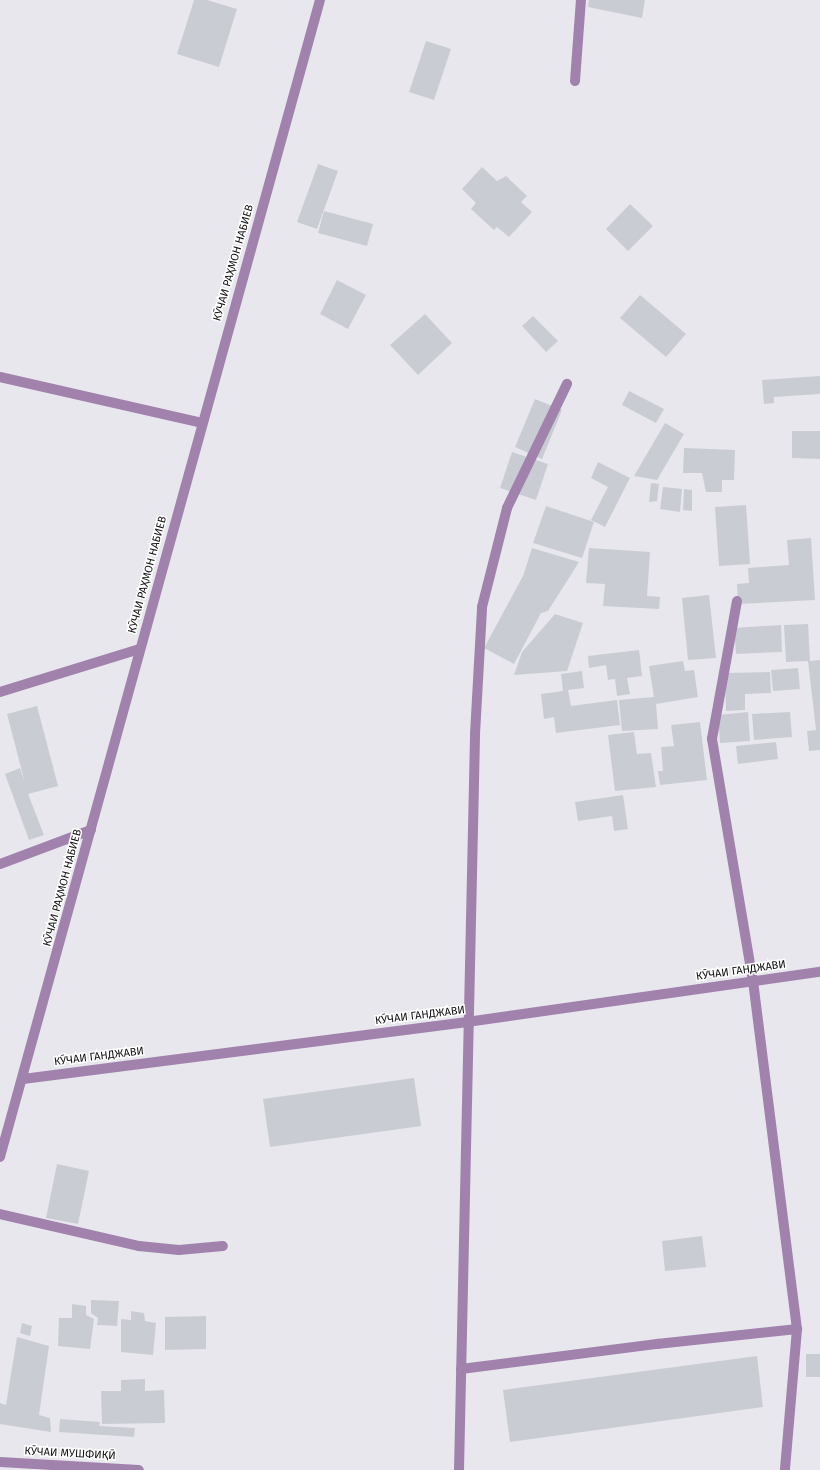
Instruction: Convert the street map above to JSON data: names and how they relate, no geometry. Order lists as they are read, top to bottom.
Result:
{
  "streets": {
    "street": ["КӮЧАИ РАҲМОН НАБИЕВ", "КӮЧАИ ГАНДЖАВИ", "КӮЧАИ МУШФИҚӢ"]
  },
  "crossings": [
    ["КӮЧАИ РАҲМОН НАБИЕВ", "КӮЧАИ ГАНДЖАВИ"]
  ]
}
